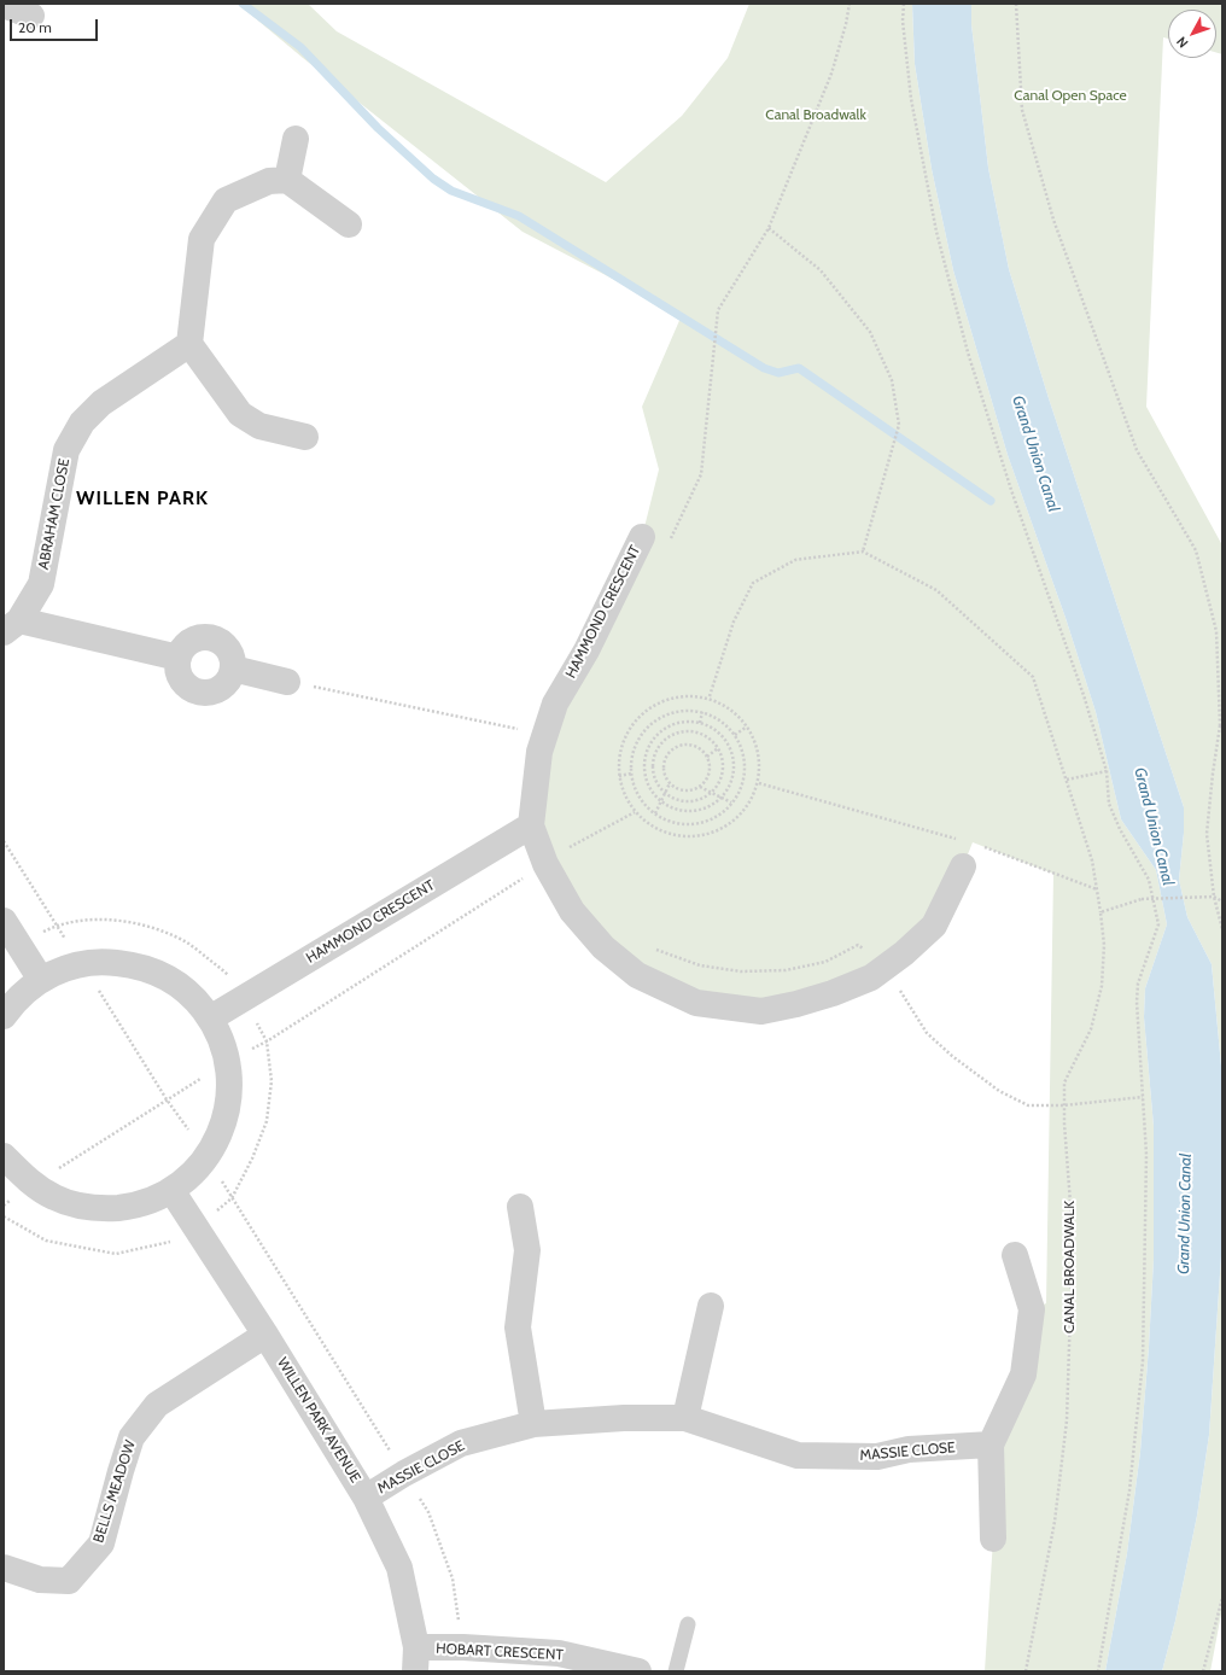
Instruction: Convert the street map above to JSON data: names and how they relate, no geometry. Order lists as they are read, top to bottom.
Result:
{
  "streets": {
    "street": [
      "ABRAHAM CLOSE",
      "HAMMOND CRESCENT",
      "WILLEN PARK AVENUE",
      "MASSIE CLOSE",
      "BELLS MEADOW",
      "HOBART CRESCENT"
    ],
    "path": ["CANAL BROADWALK"]
  },
  "crossings": [
    ["WILLEN PARK AVENUE", "MASSIE CLOSE"],
    ["WILLEN PARK AVENUE", "BELLS MEADOW"],
    ["WILLEN PARK AVENUE", "HOBART CRESCENT"]
  ],
  "districts": ["WILLEN PARK"],
  "water": ["Grand Union Canal"],
  "parks": ["Canal Open Space", "Canal Broadwalk"],
  "scale_bar": "20 m",
  "north": "bottom left"
}
